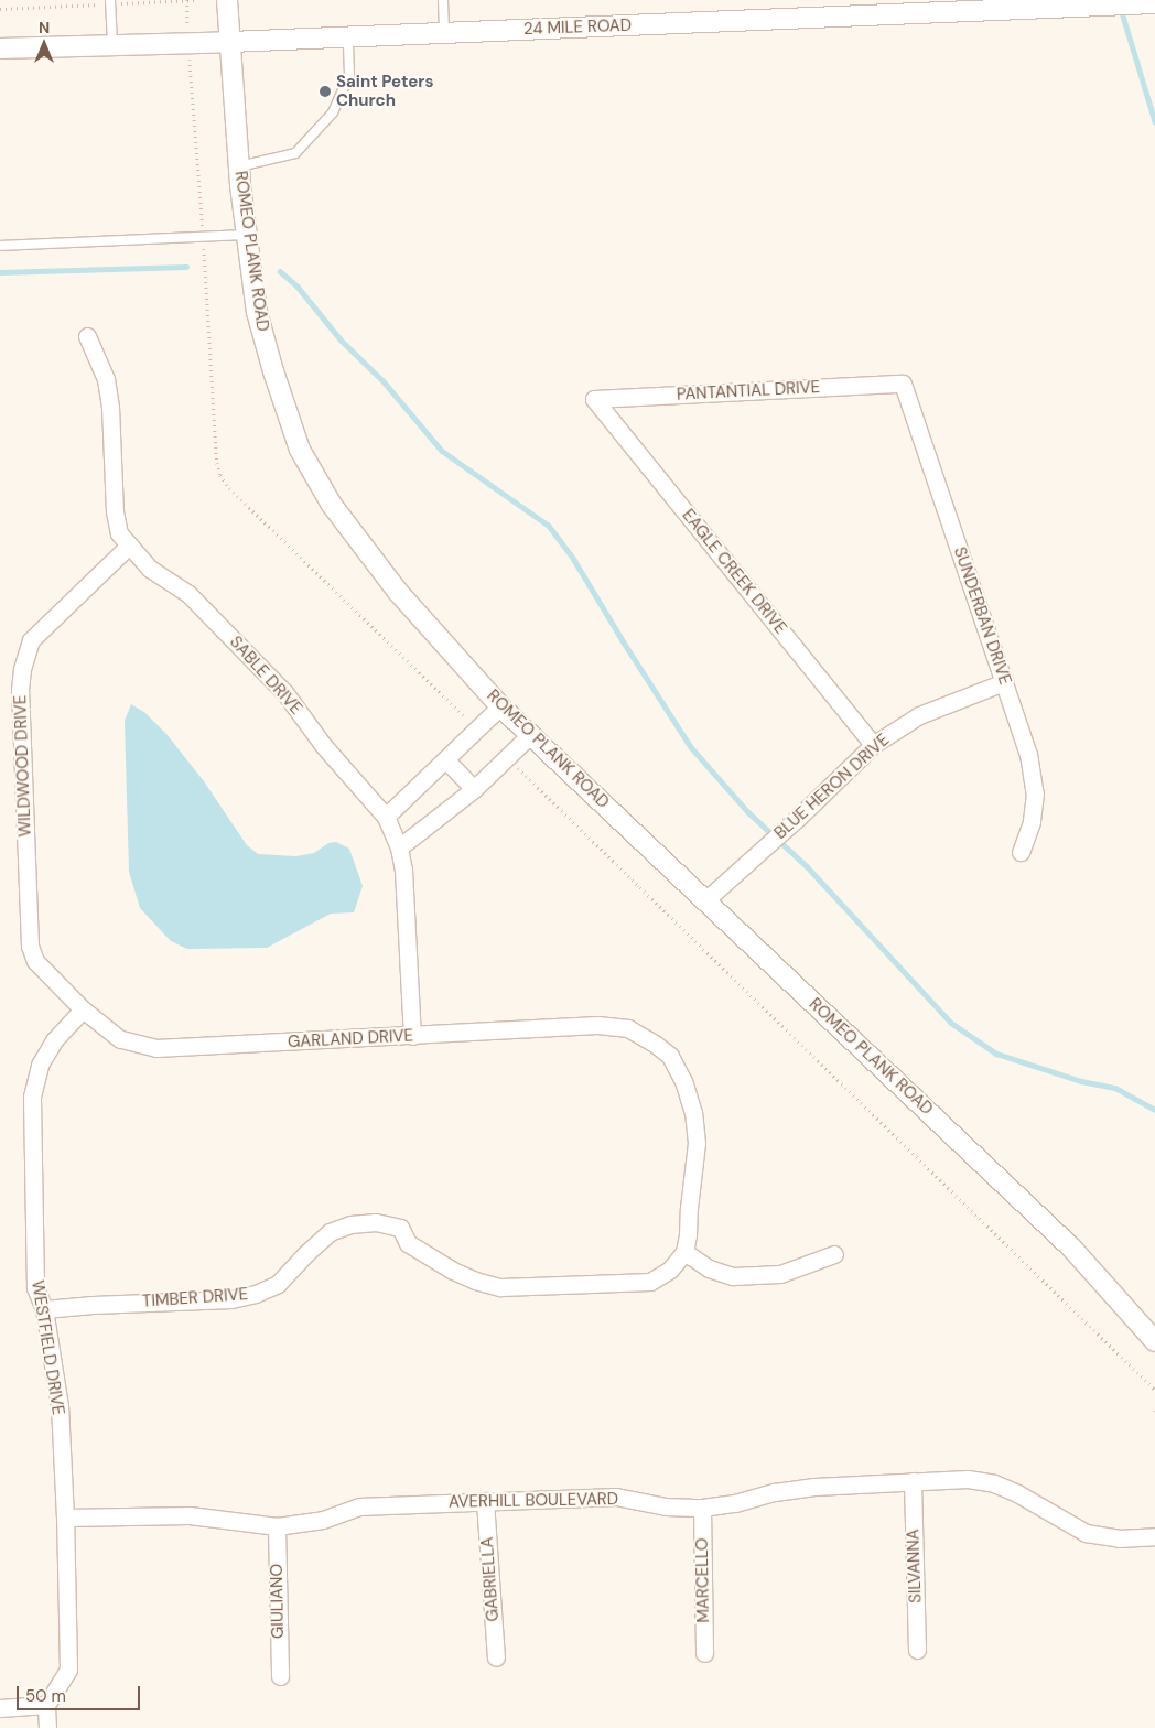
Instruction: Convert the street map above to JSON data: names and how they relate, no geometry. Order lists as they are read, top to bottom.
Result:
{
  "streets": {
    "street": [
      "24 MILE ROAD",
      "ROMEO PLANK ROAD",
      "PANTANTIAL DRIVE",
      "EAGLE CREEK DRIVE",
      "SUNDERBAN DRIVE",
      "SABLE DRIVE",
      "WILDWOOD DRIVE",
      "BLUE HERON DRIVE",
      "GARLAND DRIVE",
      "TIMBER DRIVE",
      "WESTFIELD DRIVE",
      "AVERHILL BOULEVARD",
      "SILVANNA",
      "GABRIELLA",
      "MARCELLO",
      "GIULIANO"
    ]
  },
  "crossings": [
    ["24 MILE ROAD", "ROMEO PLANK ROAD"],
    ["ROMEO PLANK ROAD", "BLUE HERON DRIVE"],
    ["PANTANTIAL DRIVE", "EAGLE CREEK DRIVE"],
    ["PANTANTIAL DRIVE", "SUNDERBAN DRIVE"],
    ["EAGLE CREEK DRIVE", "BLUE HERON DRIVE"],
    ["SUNDERBAN DRIVE", "BLUE HERON DRIVE"],
    ["SABLE DRIVE", "WILDWOOD DRIVE"],
    ["SABLE DRIVE", "GARLAND DRIVE"],
    ["WILDWOOD DRIVE", "GARLAND DRIVE"],
    ["WILDWOOD DRIVE", "WESTFIELD DRIVE"],
    ["GARLAND DRIVE", "TIMBER DRIVE"],
    ["GARLAND DRIVE", "WESTFIELD DRIVE"],
    ["TIMBER DRIVE", "WESTFIELD DRIVE"],
    ["WESTFIELD DRIVE", "AVERHILL BOULEVARD"],
    ["AVERHILL BOULEVARD", "SILVANNA"],
    ["AVERHILL BOULEVARD", "GABRIELLA"],
    ["AVERHILL BOULEVARD", "MARCELLO"],
    ["AVERHILL BOULEVARD", "GIULIANO"]
  ],
  "places": ["Saint Peters Church"],
  "scale_bar": "50 m",
  "north": "top"
}
